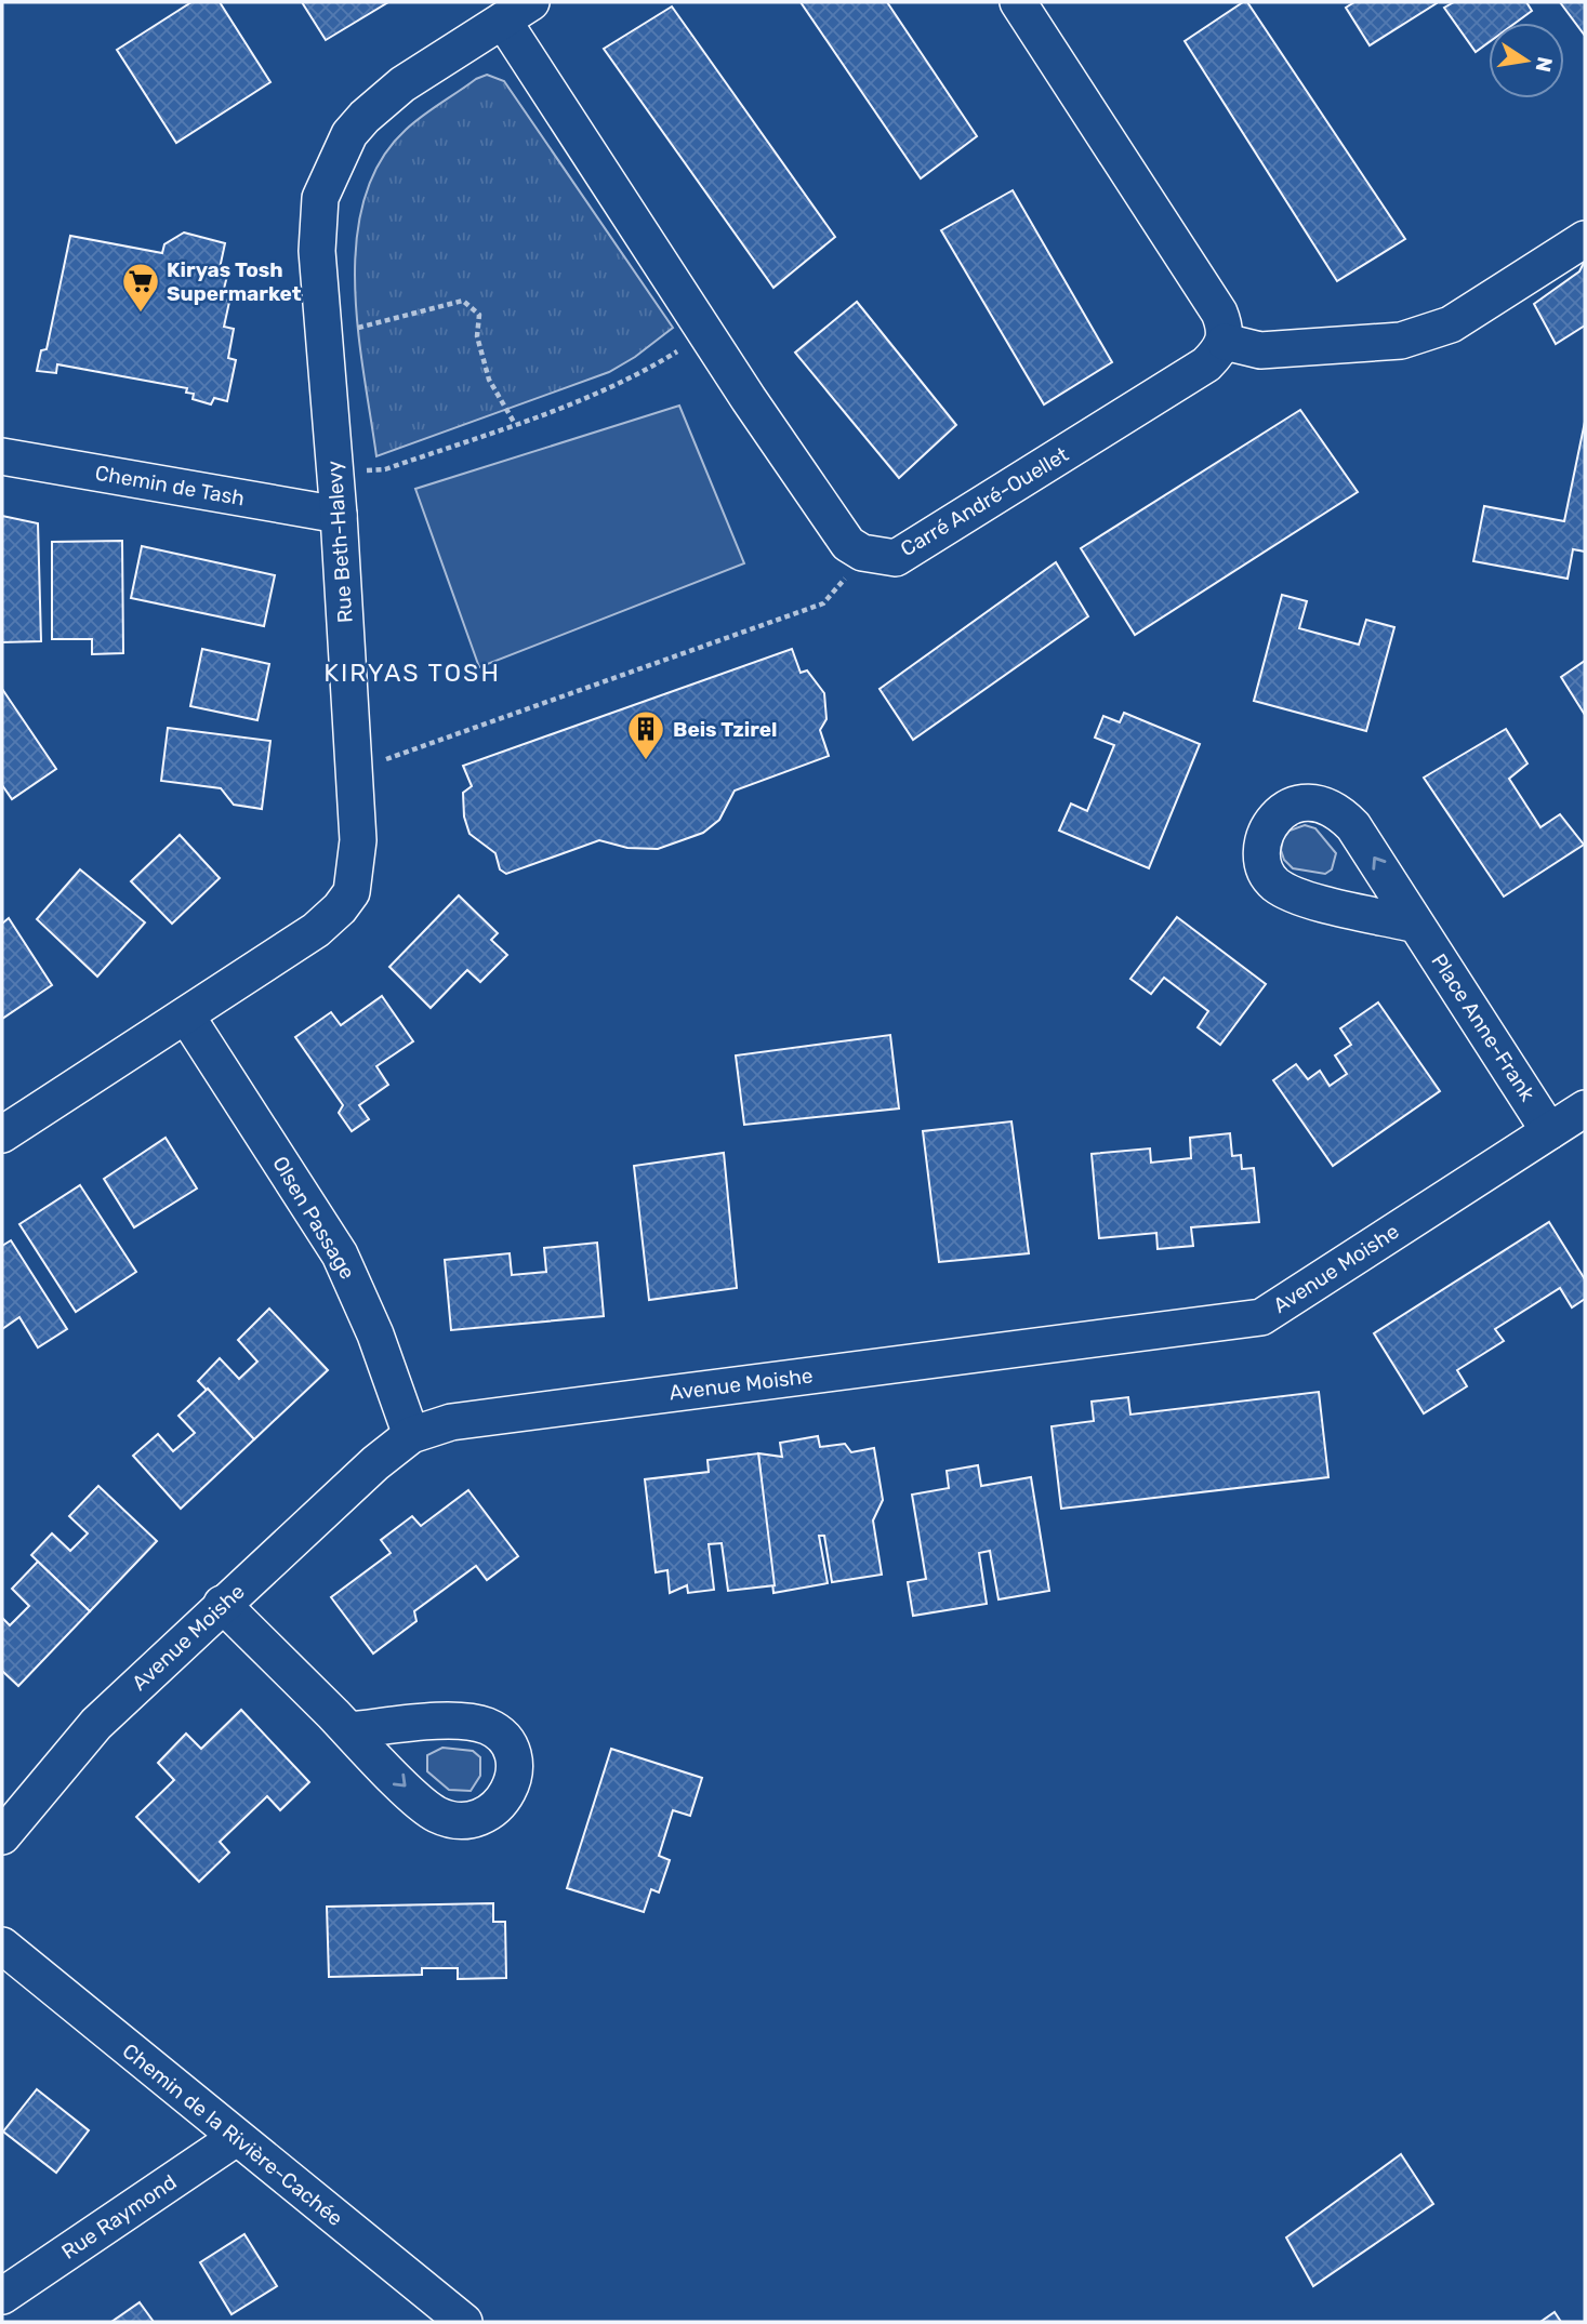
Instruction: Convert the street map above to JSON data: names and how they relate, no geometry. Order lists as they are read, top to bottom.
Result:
{
  "streets": {
    "street": [
      "Chemin de Tash",
      "Carré André-Ouellet",
      "Rue Beth-Halevy",
      "Place Anne-Frank",
      "Olsen Passage",
      "Avenue Moishe",
      "Chemin de la Rivière-Cachée",
      "Rue Raymond"
    ]
  },
  "crossings": [
    ["Chemin de Tash", "Rue Beth-Halevy"],
    ["Carré André-Ouellet", "Rue Beth-Halevy"],
    ["Rue Beth-Halevy", "Olsen Passage"],
    ["Place Anne-Frank", "Avenue Moishe"],
    ["Olsen Passage", "Avenue Moishe"],
    ["Chemin de la Rivière-Cachée", "Rue Raymond"]
  ],
  "districts": ["KIRYAS TOSH"],
  "places": {
    "supermarket": ["Kiryas Tosh Supermarket"],
    "building": ["Beis Tzirel"]
  },
  "north": "right"
}
